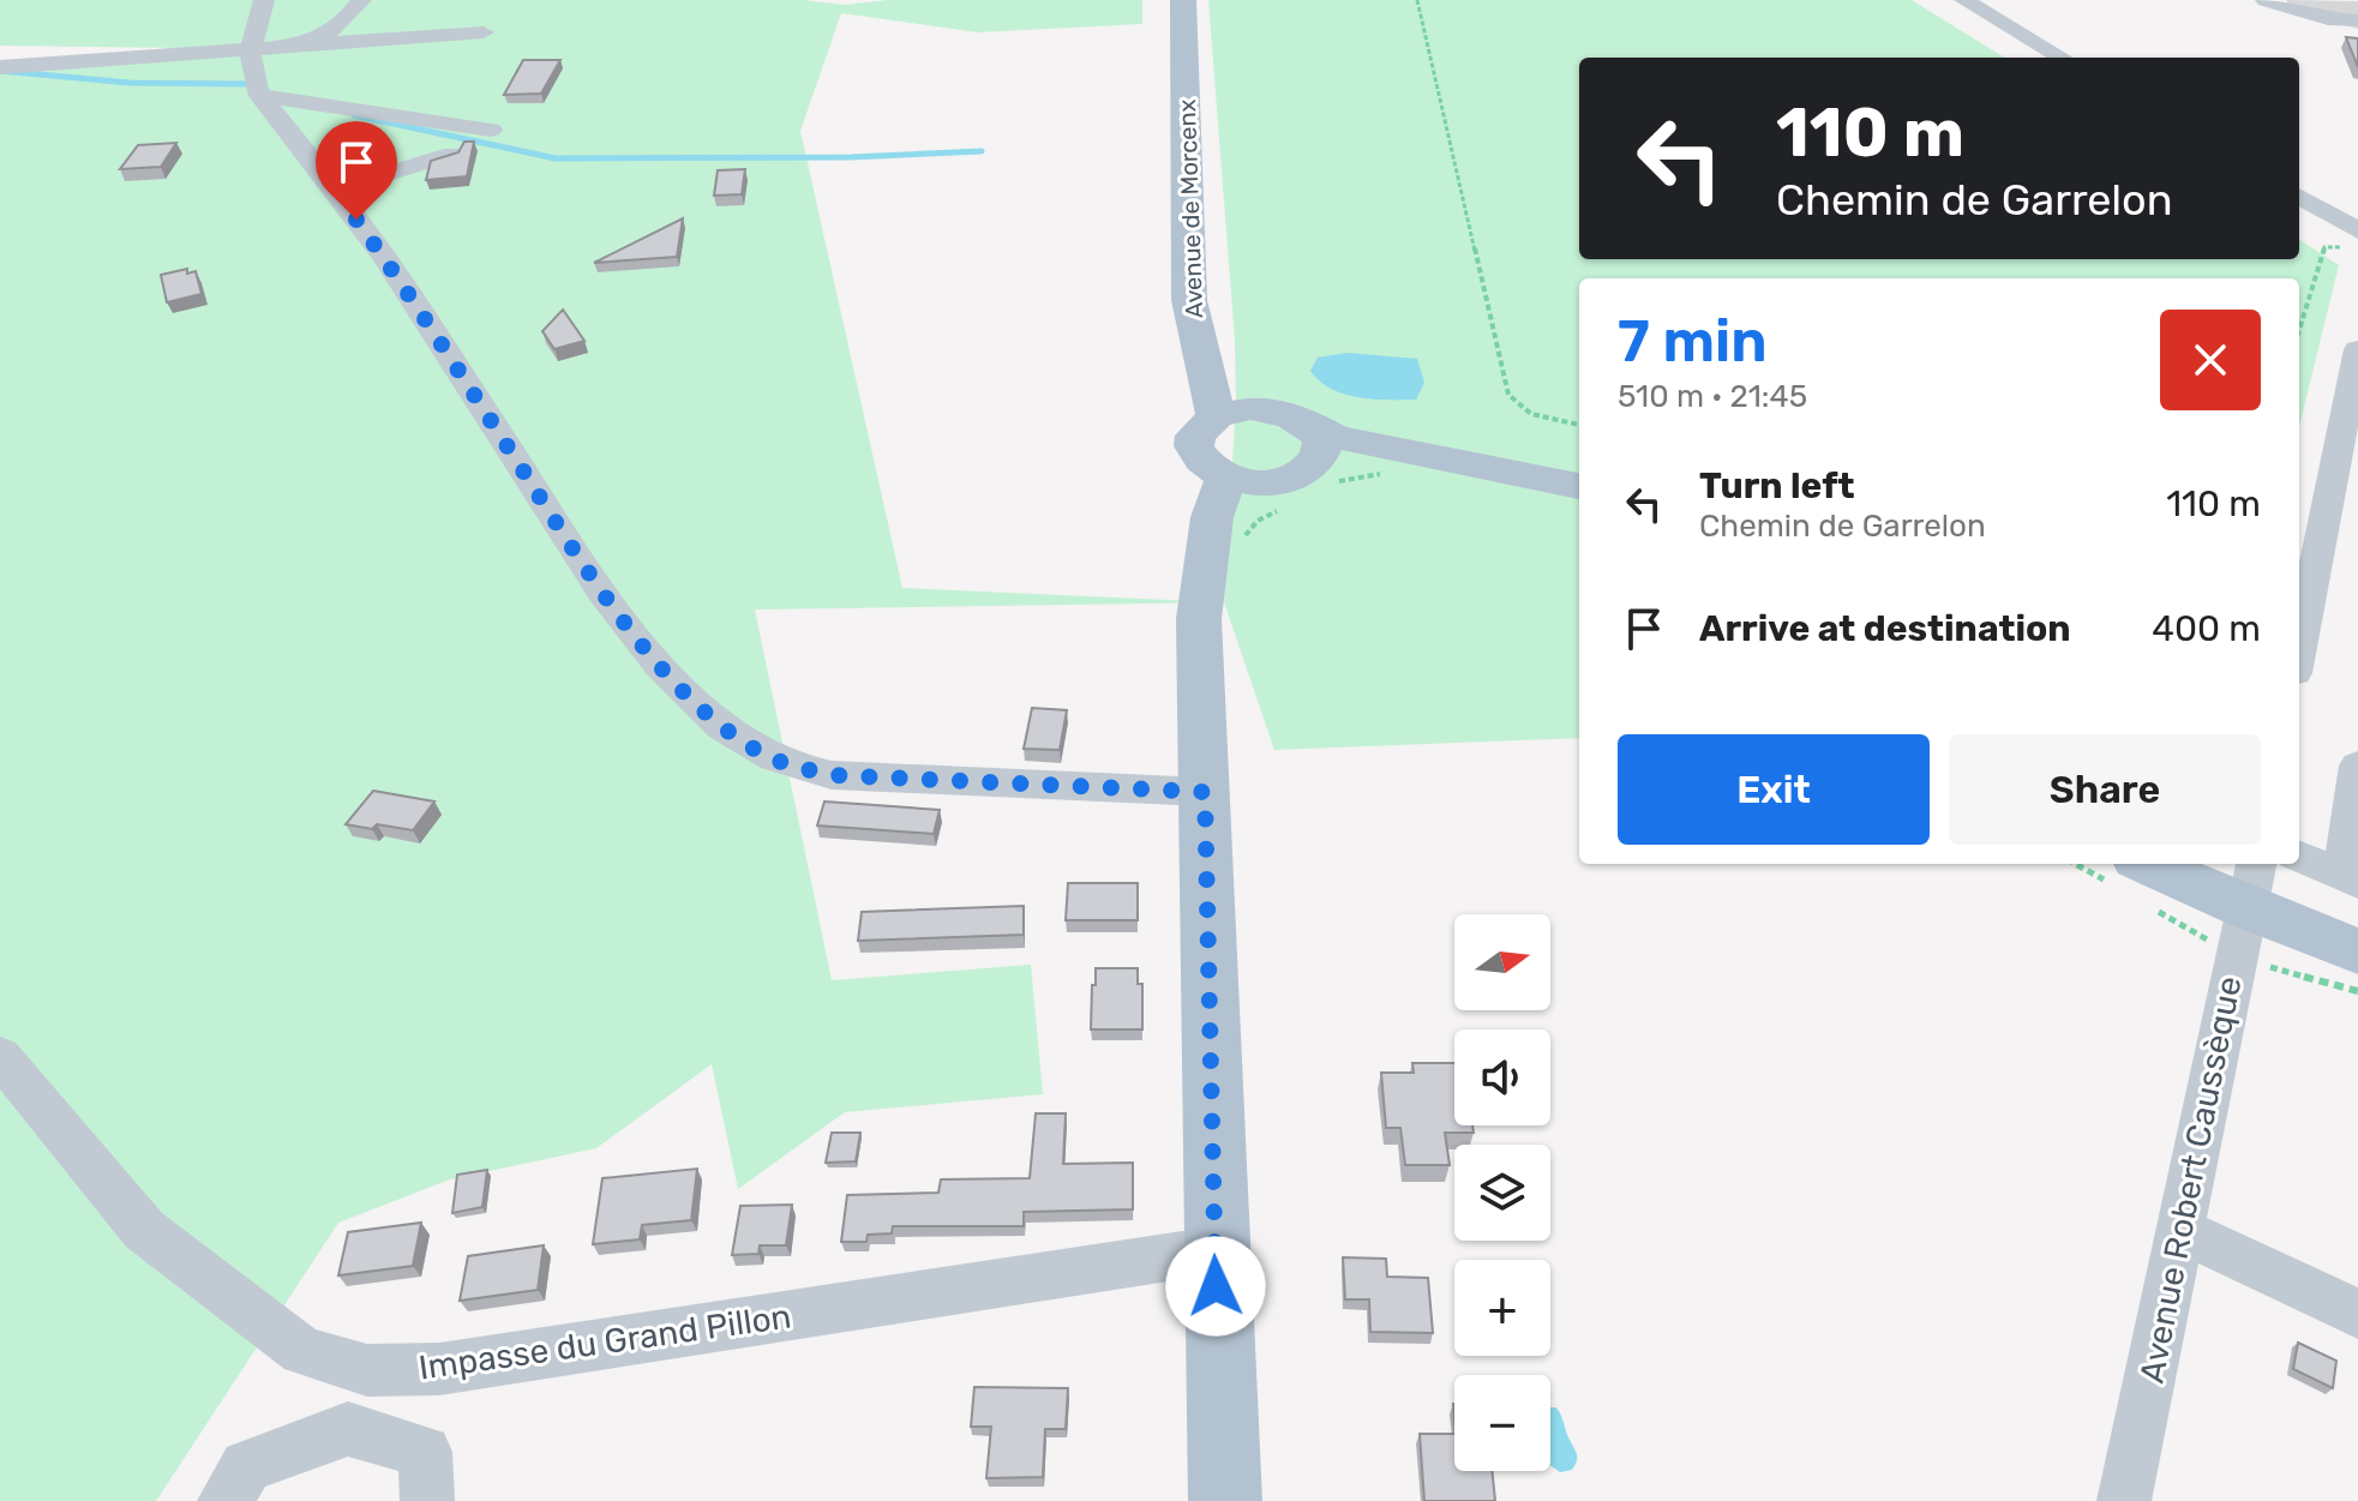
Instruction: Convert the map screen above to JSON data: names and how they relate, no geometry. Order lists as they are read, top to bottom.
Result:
{
  "streets": {
    "main road": ["Avenue de Morcenx"],
    "street": ["Avenue Robert Caussèque", "Impasse du Grand Pillon"]
  },
  "north": "right",
  "page": {
    "turn": ["110 m", "Chemin de Garrelon"],
    "heading": ["7 min", "510 m · 21:45"],
    "list": [
      {
        "name": "Turn left",
        "note": "Chemin de Garrelon",
        "value": "110 m"
      },
      {
        "name": "Arrive at destination",
        "value": "400 m"
      }
    ],
    "buttons": ["Exit", "Share"],
    "map_buttons": ["+", "−"]
  }
}
